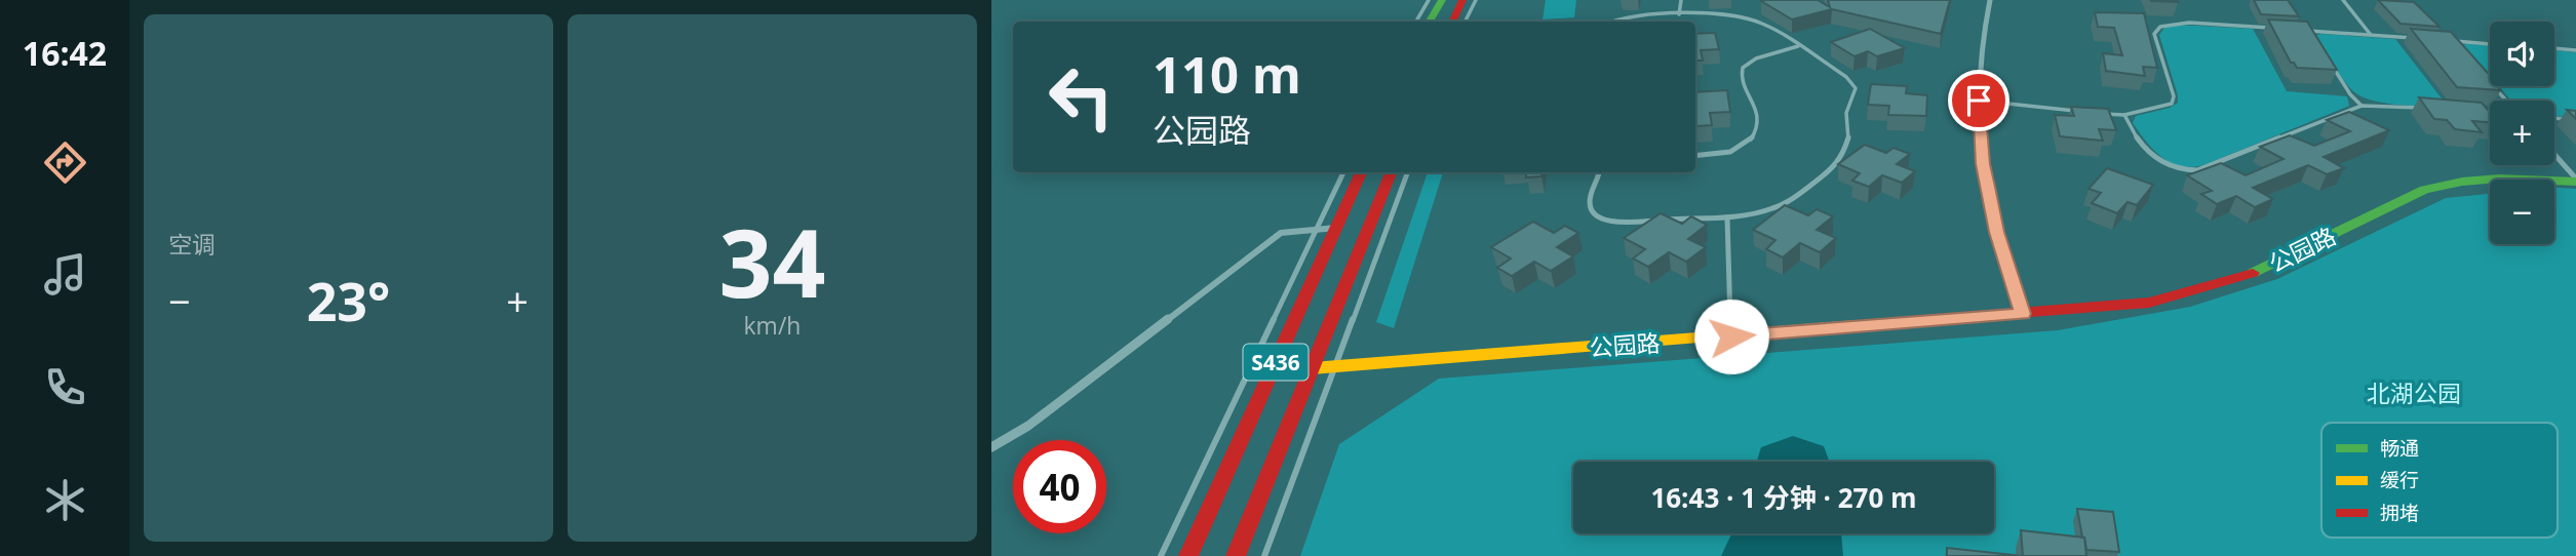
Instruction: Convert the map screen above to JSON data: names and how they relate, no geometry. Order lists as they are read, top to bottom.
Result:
{
  "streets": {
    "main road": ["公园路", "S436"]
  },
  "crossings": [
    ["公园路", "S436"]
  ],
  "parks": ["北湖公园"],
  "legend": ["畅通", "缓行", "拥堵"],
  "page": {
    "tabs": "16:42",
    "tile": [
      "空调",
      ["34", "km/h"]
    ],
    "map_buttons": ["+", "−"],
    "turn": ["110 m", "公园路"],
    "heat": ["−", "23°", "+"],
    "limit": "40",
    "trip": "16:43 · 1 分钟 · 270 m"
  }
}
